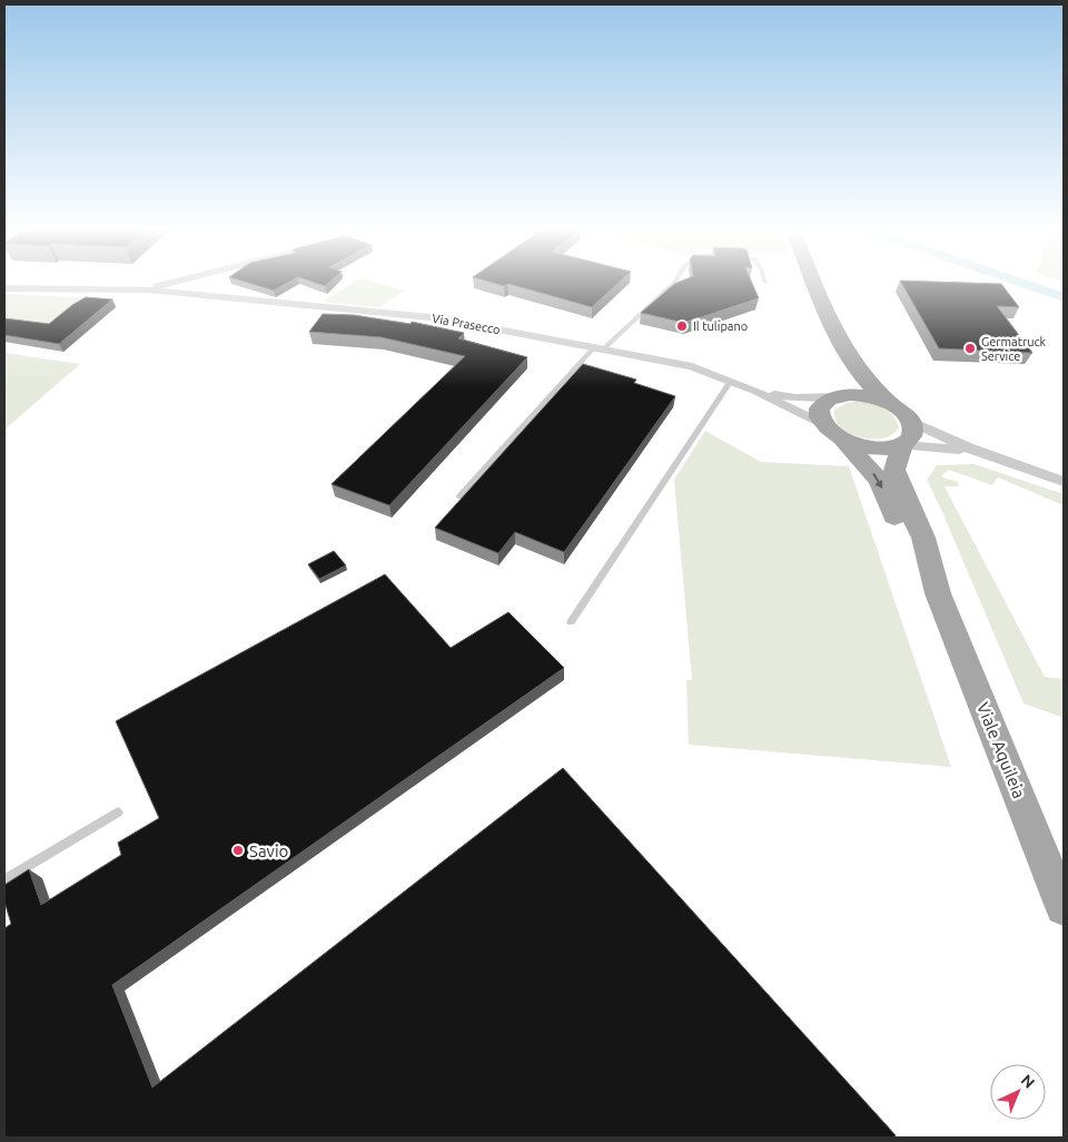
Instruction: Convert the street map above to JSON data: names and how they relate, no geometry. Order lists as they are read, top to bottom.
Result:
{
  "streets": {
    "main road": ["Viale Aquileia"],
    "street": ["Via Prasecco"]
  },
  "crossings": [
    ["Via Prasecco", "Viale Aquileia"]
  ],
  "places": ["Il tulipano", "Germatruck Service", "Savio"],
  "north": "top right"
}
